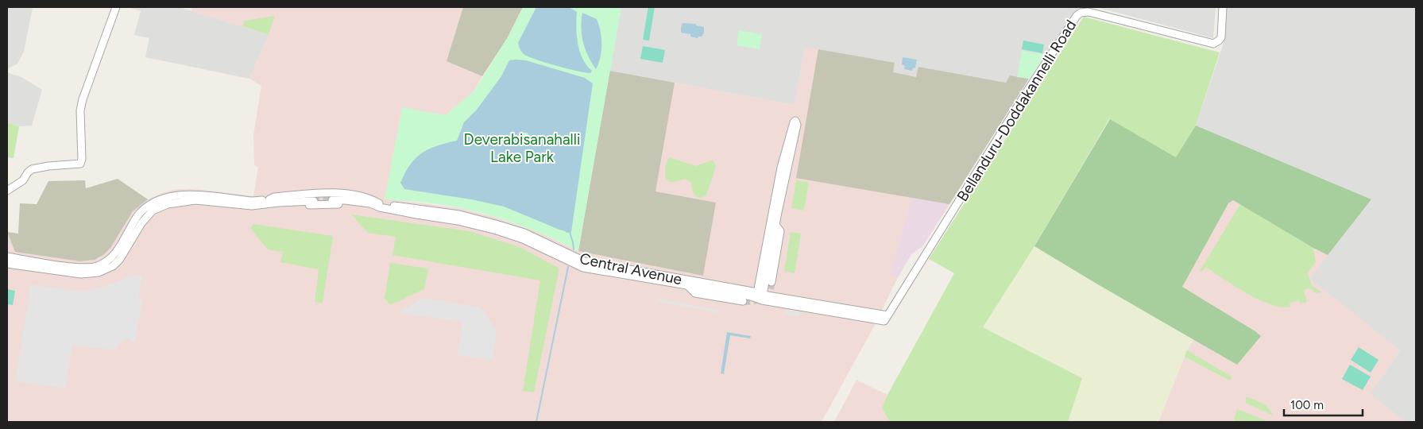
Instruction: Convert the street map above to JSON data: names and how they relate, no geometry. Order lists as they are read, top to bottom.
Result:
{
  "streets": {
    "street": ["Bellanduru-Doddakannelli Road", "Central Avenue"]
  },
  "crossings": [
    ["Bellanduru-Doddakannelli Road", "Central Avenue"]
  ],
  "parks": ["Deverabisanahalli Lake Park"],
  "scale_bar": "100 m"
}
